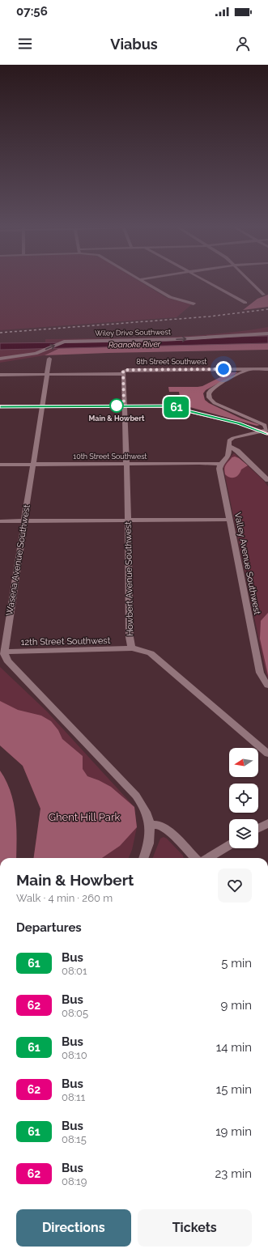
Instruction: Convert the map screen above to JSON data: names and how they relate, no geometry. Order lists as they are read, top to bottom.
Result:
{
  "streets": {
    "street": [
      "Wiley Drive Southwest",
      "8th Street Southwest",
      "10th Street Southwest",
      "Wasena Avenue Southwest",
      "Valley Avenue Southwest",
      "Howbert Avenue Southwest",
      "12th Street Southwest"
    ]
  },
  "crossings": [
    ["8th Street Southwest", "Wasena Avenue Southwest"],
    ["8th Street Southwest", "Howbert Avenue Southwest"],
    ["10th Street Southwest", "Wasena Avenue Southwest"],
    ["10th Street Southwest", "Valley Avenue Southwest"],
    ["10th Street Southwest", "Howbert Avenue Southwest"],
    ["Wasena Avenue Southwest", "12th Street Southwest"],
    ["Howbert Avenue Southwest", "12th Street Southwest"]
  ],
  "one_way": ["Wiley Drive Southwest"],
  "water": ["Roanoke River"],
  "parks": ["Ghent Hill Park"],
  "places": ["Main & Howbert"],
  "lines": ["bus line 61"],
  "north": "left",
  "page": {
    "status": "07:56",
    "header": "Viabus",
    "on_map": "61",
    "heading": [
      ["Main & Howbert", "Walk · 4 min · 260 m"],
      "Departures"
    ],
    "list": [
      {
        "mark": "61",
        "name": "Bus",
        "note": "08:01",
        "value": "5 min"
      },
      {
        "mark": "62",
        "name": "Bus",
        "note": "08:05",
        "value": "9 min"
      },
      {
        "mark": "61",
        "name": "Bus",
        "note": "08:10",
        "value": "14 min"
      },
      {
        "mark": "62",
        "name": "Bus",
        "note": "08:11",
        "value": "15 min"
      },
      {
        "mark": "61",
        "name": "Bus",
        "note": "08:15",
        "value": "19 min"
      },
      {
        "mark": "62",
        "name": "Bus",
        "note": "08:19",
        "value": "23 min"
      }
    ],
    "buttons": ["Directions", "Tickets"]
  }
}
